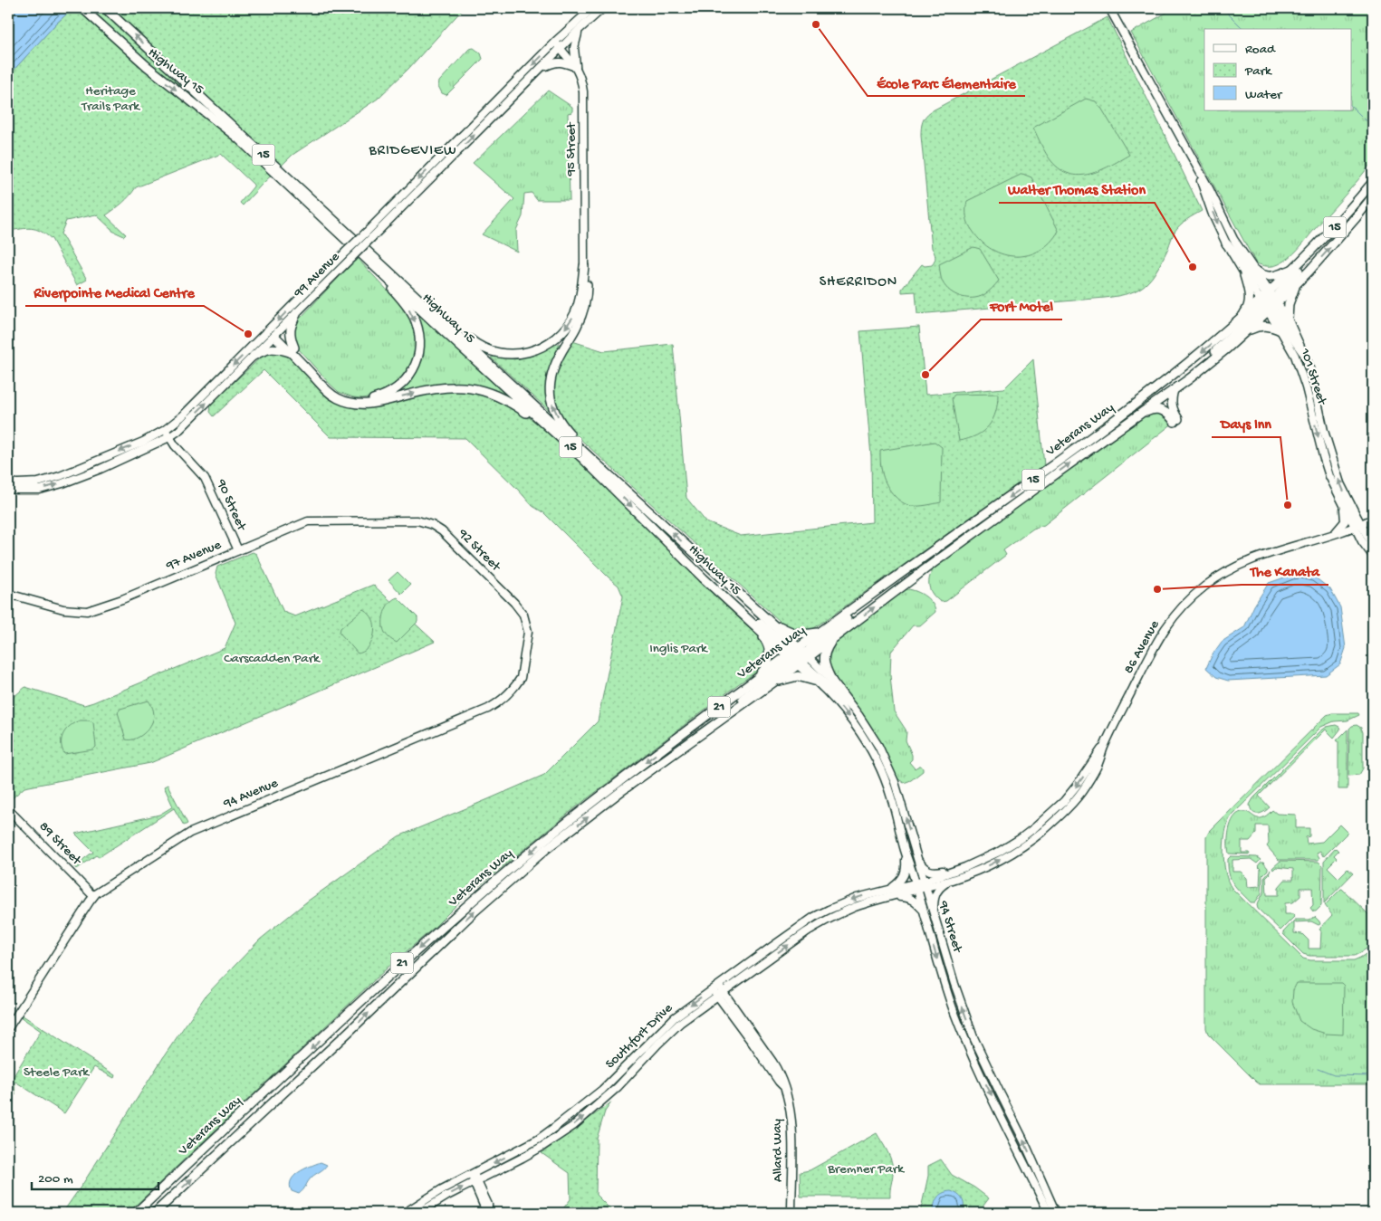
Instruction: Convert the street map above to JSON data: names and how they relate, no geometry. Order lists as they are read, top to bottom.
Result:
{
  "streets": {
    "main road": [
      "Highway 15",
      "15",
      "Veterans Way",
      "21"
    ],
    "street": [
      "95 Street",
      "99 Avenue",
      "101 Street",
      "90 Street",
      "92 Street",
      "97 Avenue",
      "86 Avenue",
      "94 Avenue",
      "89 Street",
      "94 Street",
      "Southfort Drive",
      "Allard Way"
    ]
  },
  "crossings": [
    ["Highway 15", "Veterans Way"],
    ["Highway 15", "94 Street"],
    ["95 Street", "99 Avenue"],
    ["99 Avenue", "90 Street"],
    ["101 Street", "Veterans Way"],
    ["101 Street", "86 Avenue"],
    ["Veterans Way", "94 Street"],
    ["90 Street", "97 Avenue"],
    ["92 Street", "97 Avenue"],
    ["92 Street", "94 Avenue"],
    ["86 Avenue", "94 Street"],
    ["86 Avenue", "Southfort Drive"],
    ["94 Avenue", "89 Street"],
    ["94 Street", "Southfort Drive"],
    ["Southfort Drive", "Allard Way"]
  ],
  "districts": ["BRIDGEVIEW", "SHERRIDON"],
  "parks": [
    "Heritage Trails Park",
    "Inglis Park",
    "Carscadden Park",
    "Steele Park",
    "Bremner Park"
  ],
  "places": [
    "École Parc Élementaire",
    "Walter Thomas Station",
    "Riverpointe Medical Centre",
    "Fort Motel",
    "Days Inn",
    "The Kanata"
  ],
  "legend": ["Road", "Park", "Water"],
  "scale_bar": "200 m"
}
